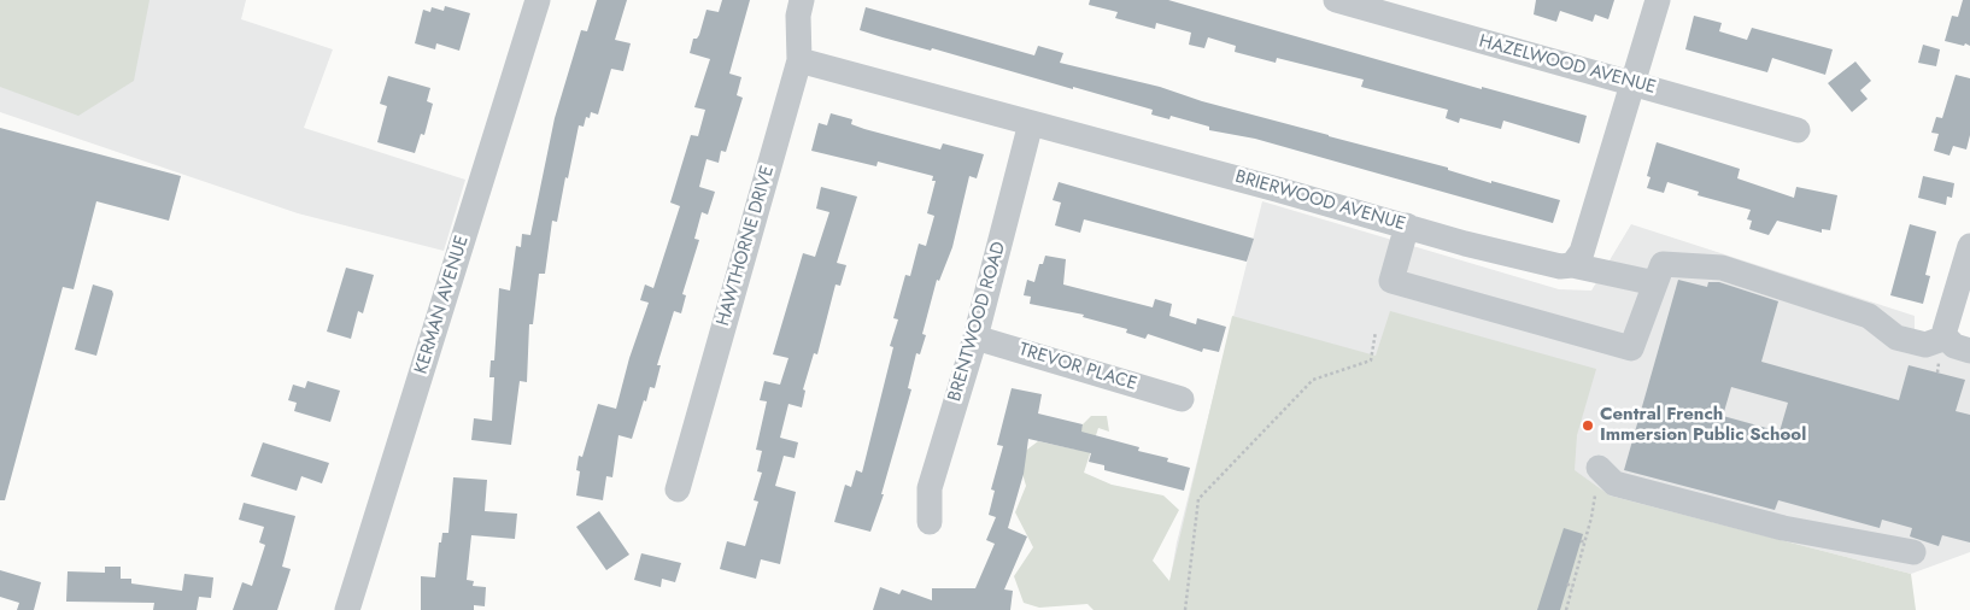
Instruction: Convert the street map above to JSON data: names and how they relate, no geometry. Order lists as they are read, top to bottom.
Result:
{
  "streets": {
    "street": [
      "HAZELWOOD AVENUE",
      "BRIERWOOD AVENUE",
      "HAWTHORNE DRIVE",
      "KERMAN AVENUE",
      "BRENTWOOD ROAD",
      "TREVOR PLACE"
    ]
  },
  "crossings": [
    ["BRIERWOOD AVENUE", "HAWTHORNE DRIVE"],
    ["BRIERWOOD AVENUE", "BRENTWOOD ROAD"],
    ["BRENTWOOD ROAD", "TREVOR PLACE"]
  ],
  "places": ["Central French Immersion Public School"]
}
